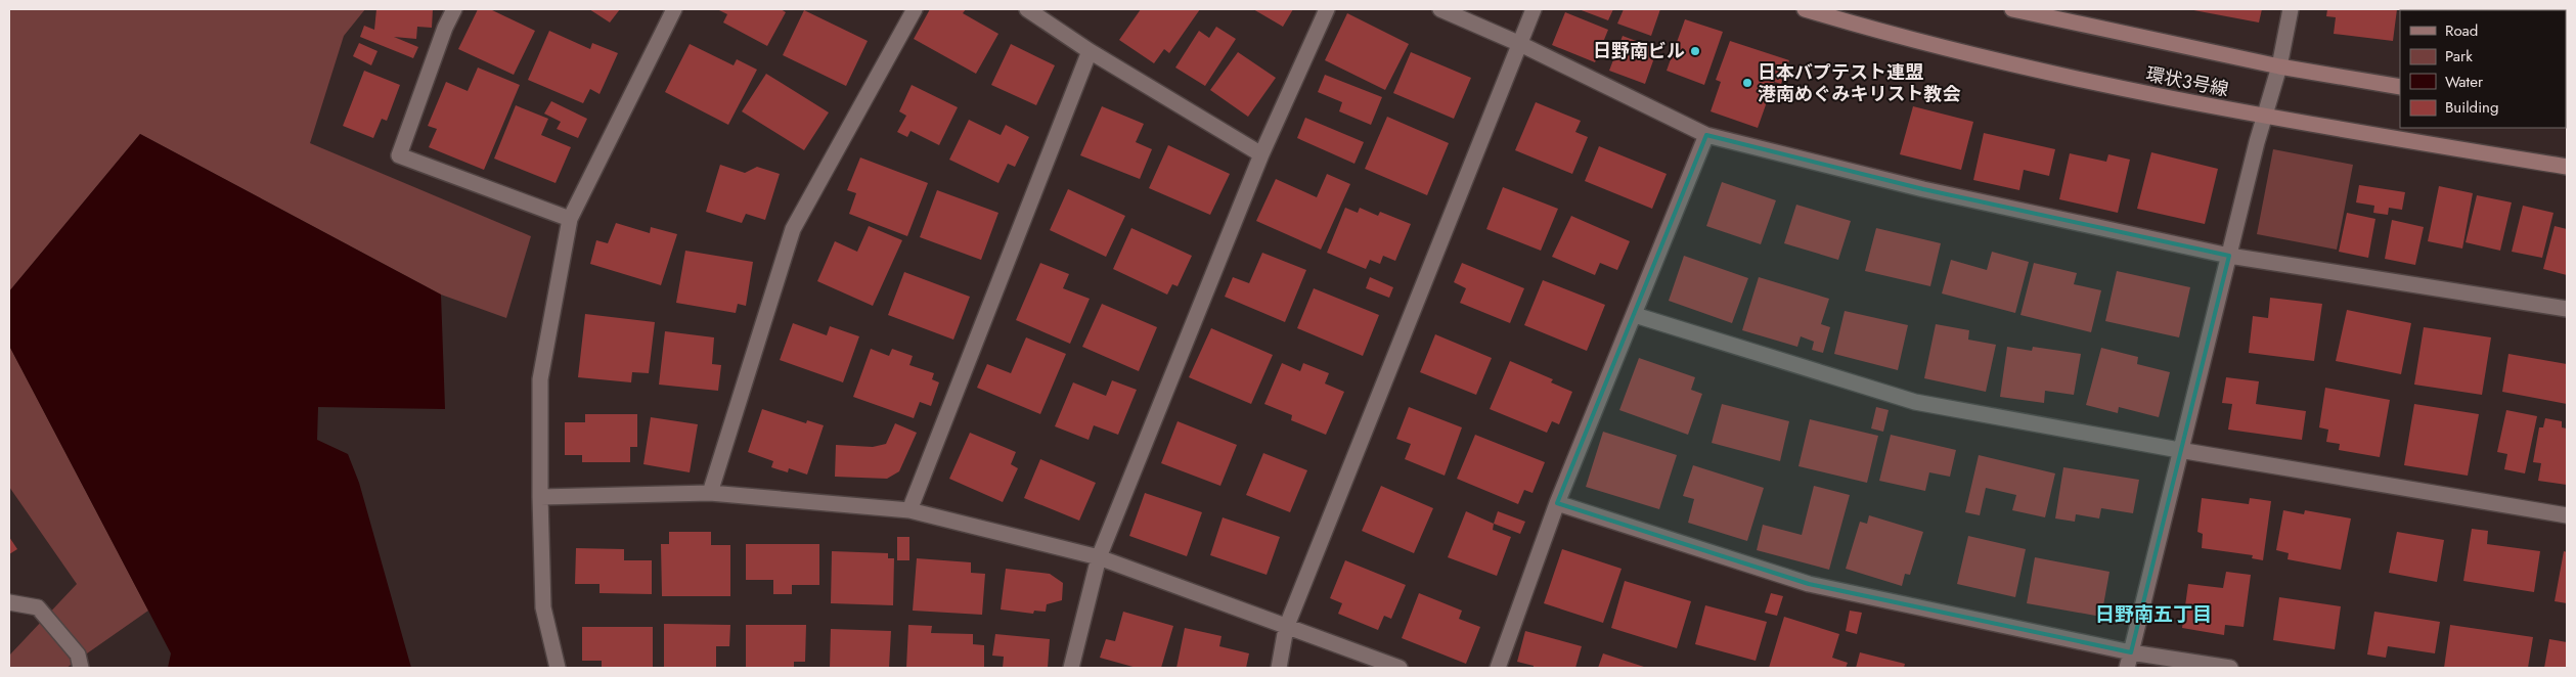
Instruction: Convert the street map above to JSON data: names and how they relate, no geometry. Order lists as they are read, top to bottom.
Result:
{
  "streets": {
    "street": ["環状3号線"]
  },
  "districts": ["日野南五丁目"],
  "places": ["日野南ビル", "日本バプテスト連盟 港南めぐみキリスト教会"],
  "legend": [
    "Road",
    "Park",
    "Water",
    "Building"
  ]
}
